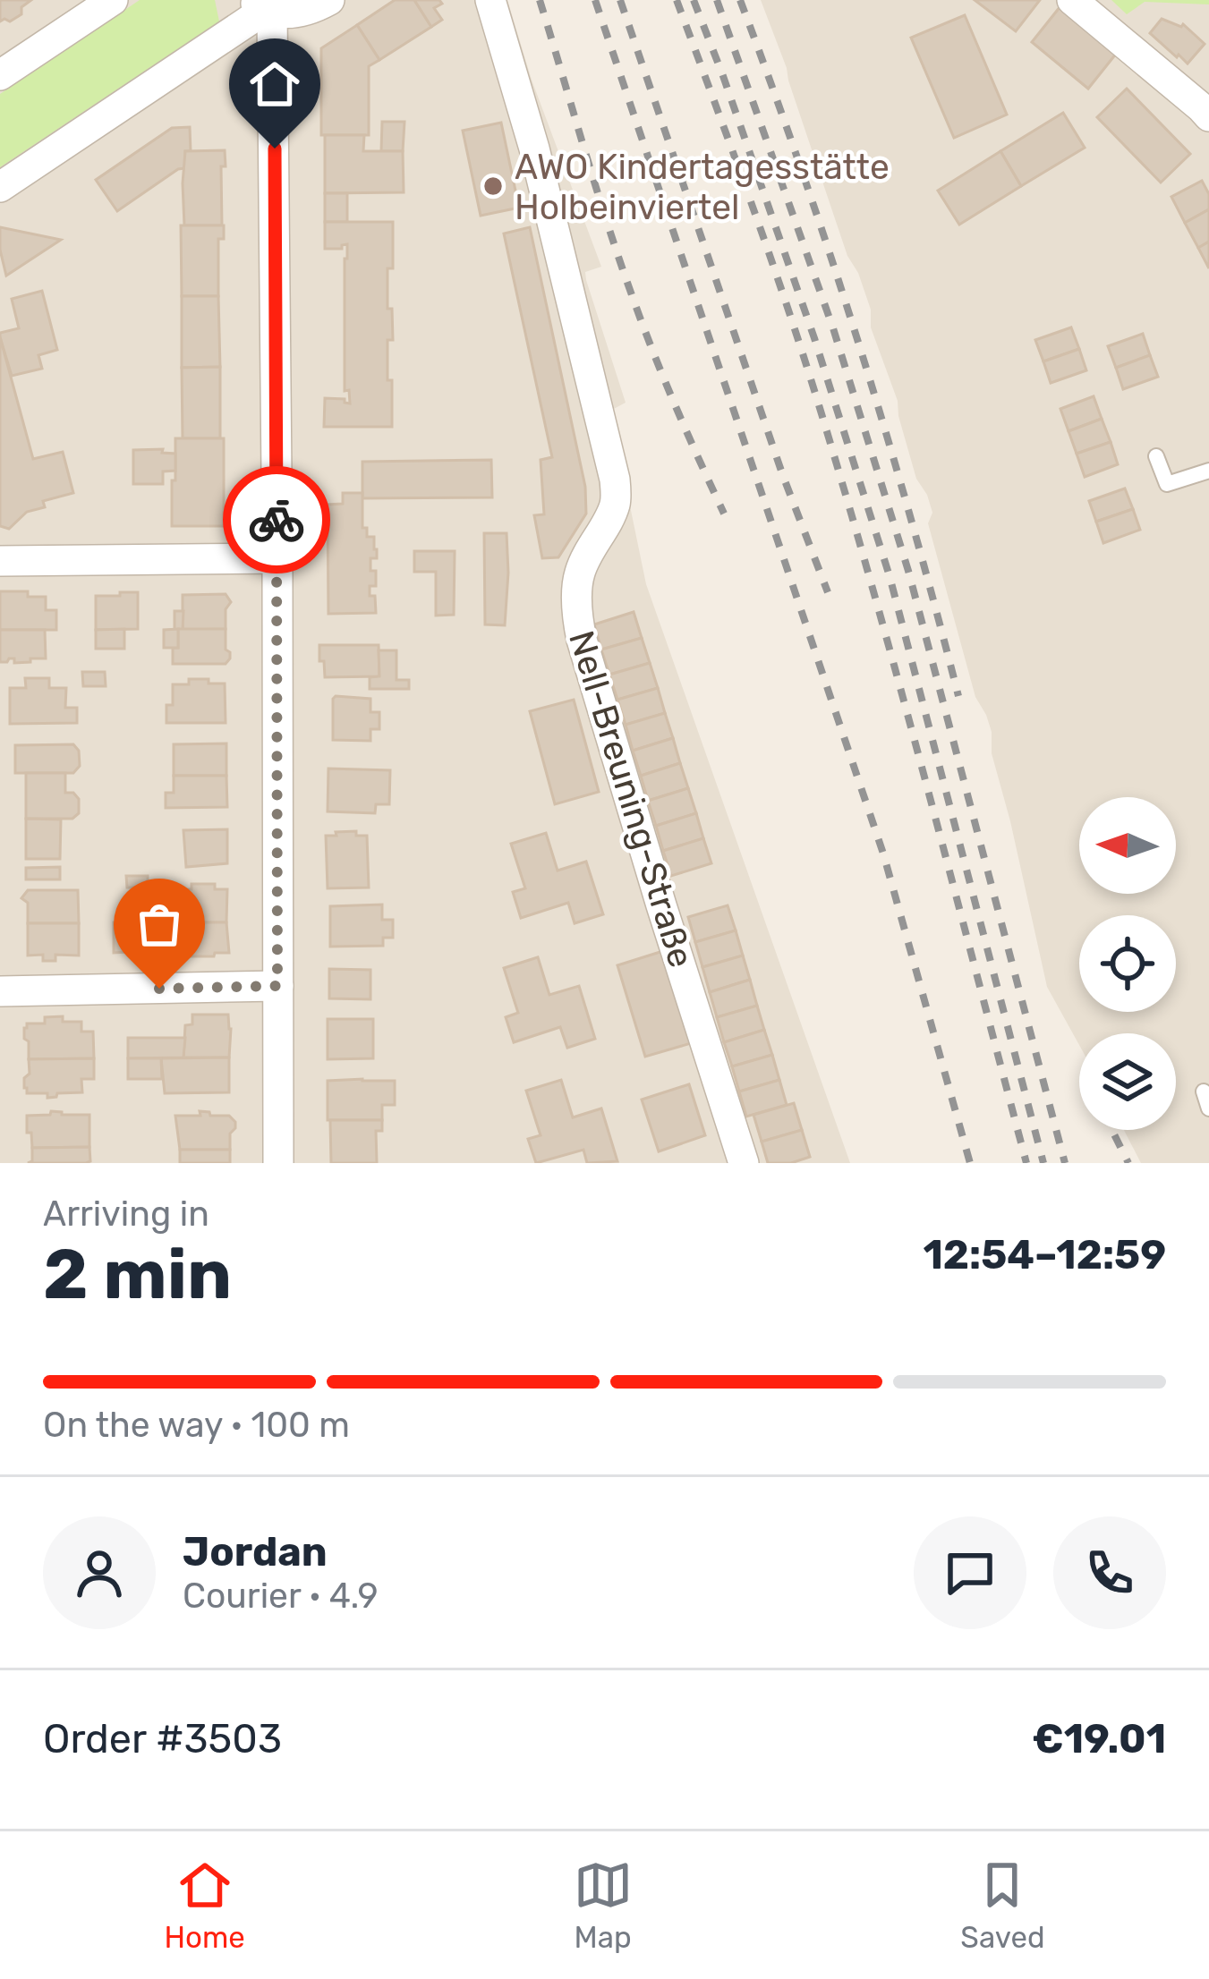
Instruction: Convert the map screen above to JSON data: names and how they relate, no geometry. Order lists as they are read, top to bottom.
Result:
{
  "streets": {
    "street": ["Nell-Breuning-Straße"]
  },
  "places": ["AWO Kindertagesstätte Holbeinviertel"],
  "north": "left",
  "page": {
    "heading": ["2 min", "Arriving in", "12:54–12:59"],
    "panel": [
      "Jordan",
      "Courier · 4.9",
      "Order #3503",
      "€19.01"
    ],
    "bar": "On the way · 100 m",
    "tabs": ["Home", "Map", "Saved"]
  }
}
